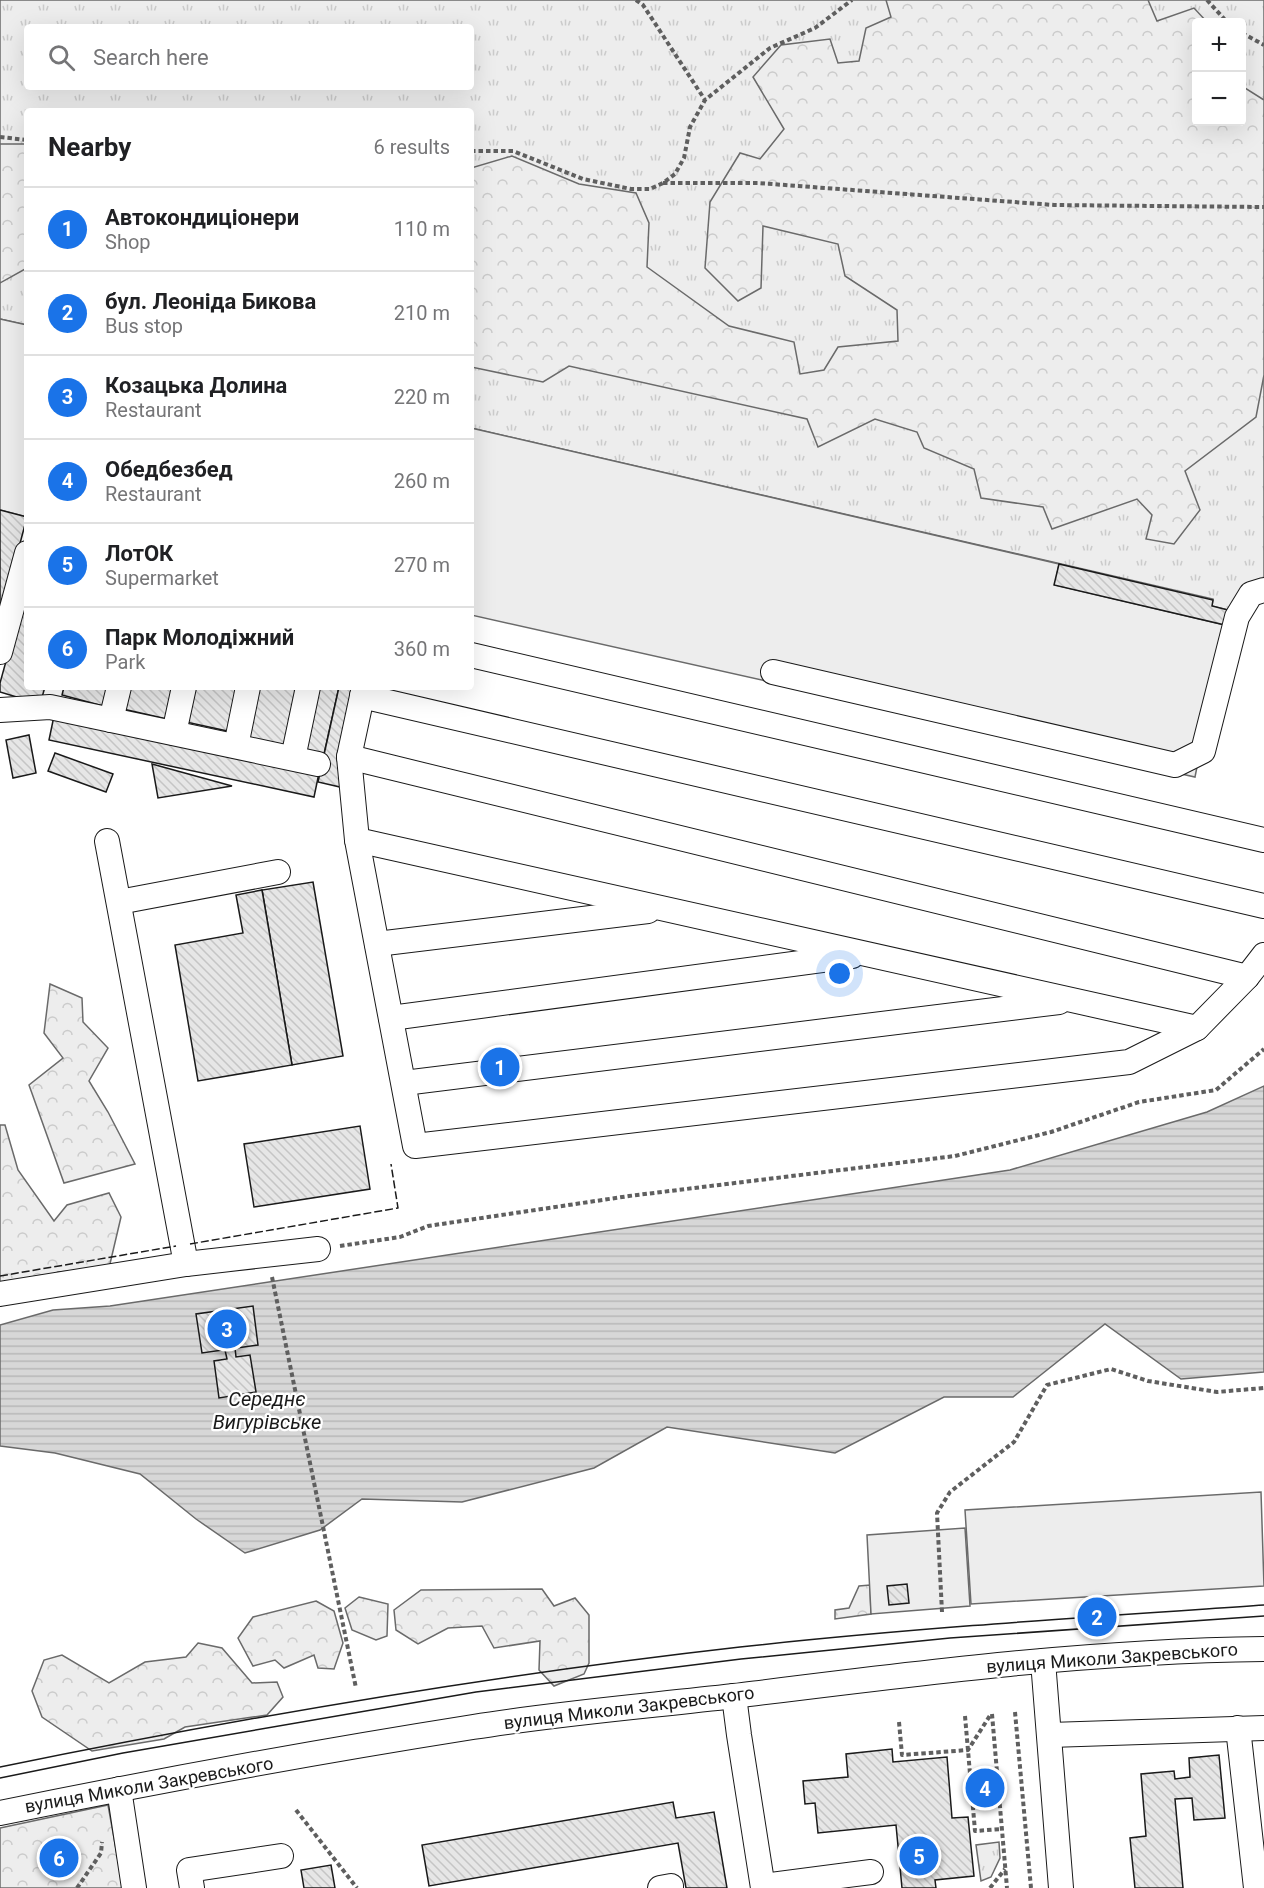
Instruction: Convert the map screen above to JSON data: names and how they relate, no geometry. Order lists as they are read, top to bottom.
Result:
{
  "streets": {
    "street": ["вулиця Миколи Закревського"]
  },
  "water": ["Середнє Вигурівське"],
  "page": {
    "map_buttons": ["+", "−"],
    "search": "Search here",
    "heading": ["Nearby", "6 results"],
    "list": [
      {
        "mark": "1",
        "name": "Автокондиціонери",
        "note": "Shop",
        "value": "110 m"
      },
      {
        "mark": "2",
        "name": "бул. Леоніда Бикова",
        "note": "Bus stop",
        "value": "210 m"
      },
      {
        "mark": "3",
        "name": "Козацька Долина",
        "note": "Restaurant",
        "value": "220 m"
      },
      {
        "mark": "4",
        "name": "Обедбезбед",
        "note": "Restaurant",
        "value": "260 m"
      },
      {
        "mark": "5",
        "name": "ЛотОК",
        "note": "Supermarket",
        "value": "270 m"
      },
      {
        "mark": "6",
        "name": "Парк Молодіжний",
        "note": "Park",
        "value": "360 m"
      }
    ],
    "pins": [
      "1",
      "3",
      "2",
      "4",
      "5",
      "6"
    ]
  }
}
